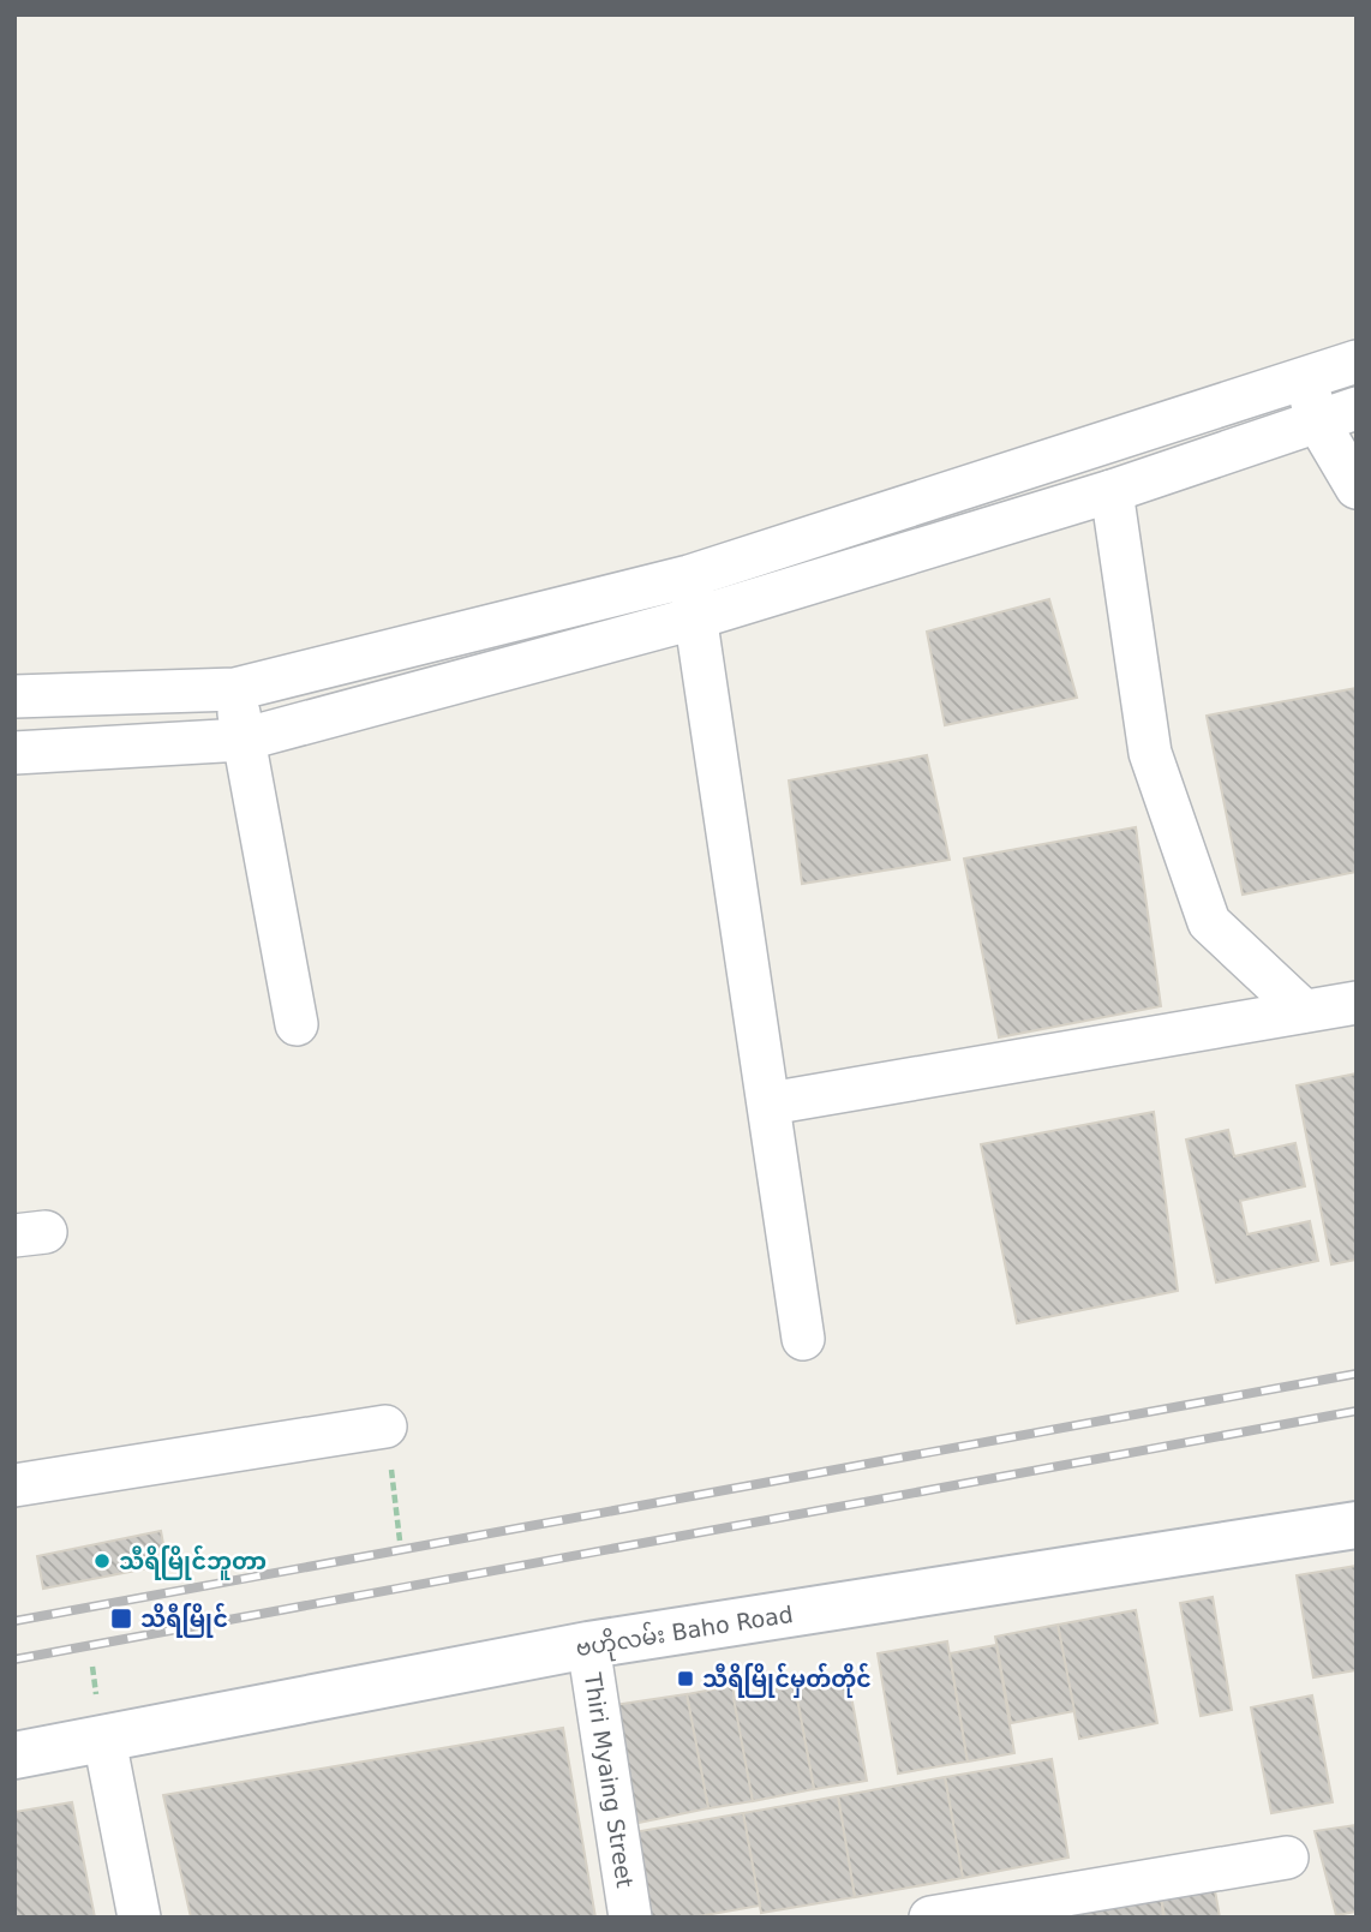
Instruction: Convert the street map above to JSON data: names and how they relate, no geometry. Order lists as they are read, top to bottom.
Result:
{
  "streets": {
    "main road": ["ဗဟိုလမ်း Baho Road"],
    "street": ["Thiri Myaing Street"]
  },
  "crossings": [
    ["ဗဟိုလမ်း Baho Road", "Thiri Myaing Street"]
  ],
  "places": {
    "other": ["သီရိမြိုင်ဘူတာ"],
    "transit": ["သိရီမြိုင်", "သီရိမြိုင်မှတ်တိုင်"]
  }
}
